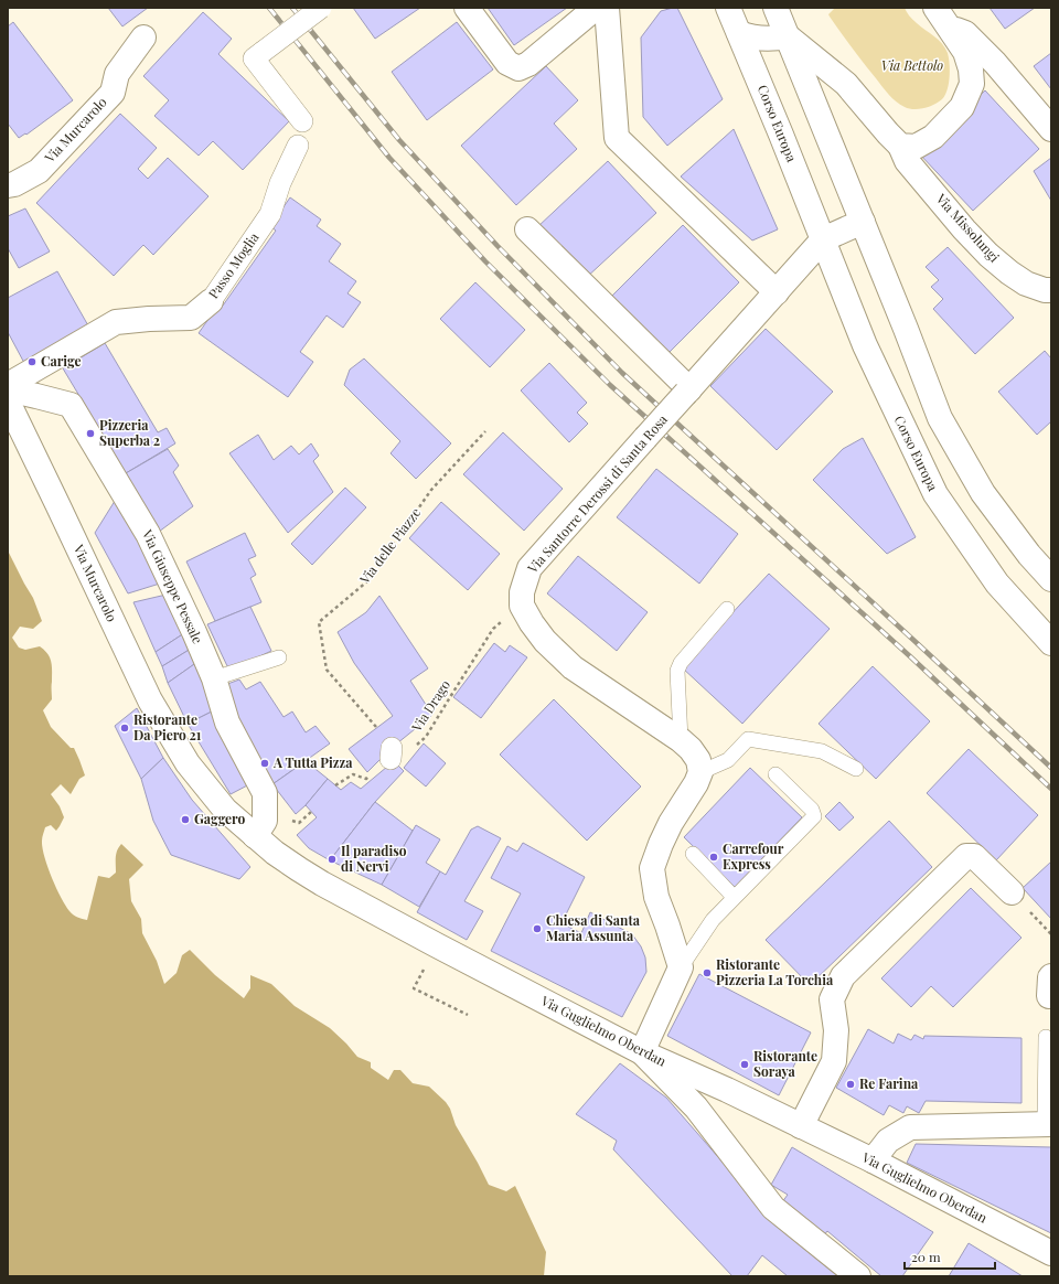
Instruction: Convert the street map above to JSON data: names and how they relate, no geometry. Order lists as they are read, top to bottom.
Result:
{
  "streets": {
    "street": [
      "Corso Europa",
      "Via Murcarolo",
      "Via Missolungi",
      "Passo Moglia",
      "Via Santorre Derossi di Santa Rosa",
      "Via Giuseppe Pessale",
      "Via Guglielmo Oberdan"
    ],
    "path": ["Via delle Piazze", "Via Drago"]
  },
  "crossings": [
    ["Corso Europa", "Via Santorre Derossi di Santa Rosa"],
    ["Via Murcarolo", "Via Guglielmo Oberdan"],
    ["Via Santorre Derossi di Santa Rosa", "Via Drago"],
    ["Via Giuseppe Pessale", "Via Guglielmo Oberdan"]
  ],
  "parks": ["Via Bettolo"],
  "places": [
    "Carige",
    "Pizzeria Superba 2",
    "Ristorante Da Piero 21",
    "A Tutta Pizza",
    "Gaggero",
    "Carrefour Express",
    "Il paradiso di Nervi",
    "Chiesa di Santa Maria Assunta",
    "Ristorante Pizzeria La Torchia",
    "Ristorante Soraya",
    "Re Farina"
  ],
  "scale_bar": "20 m"
}
